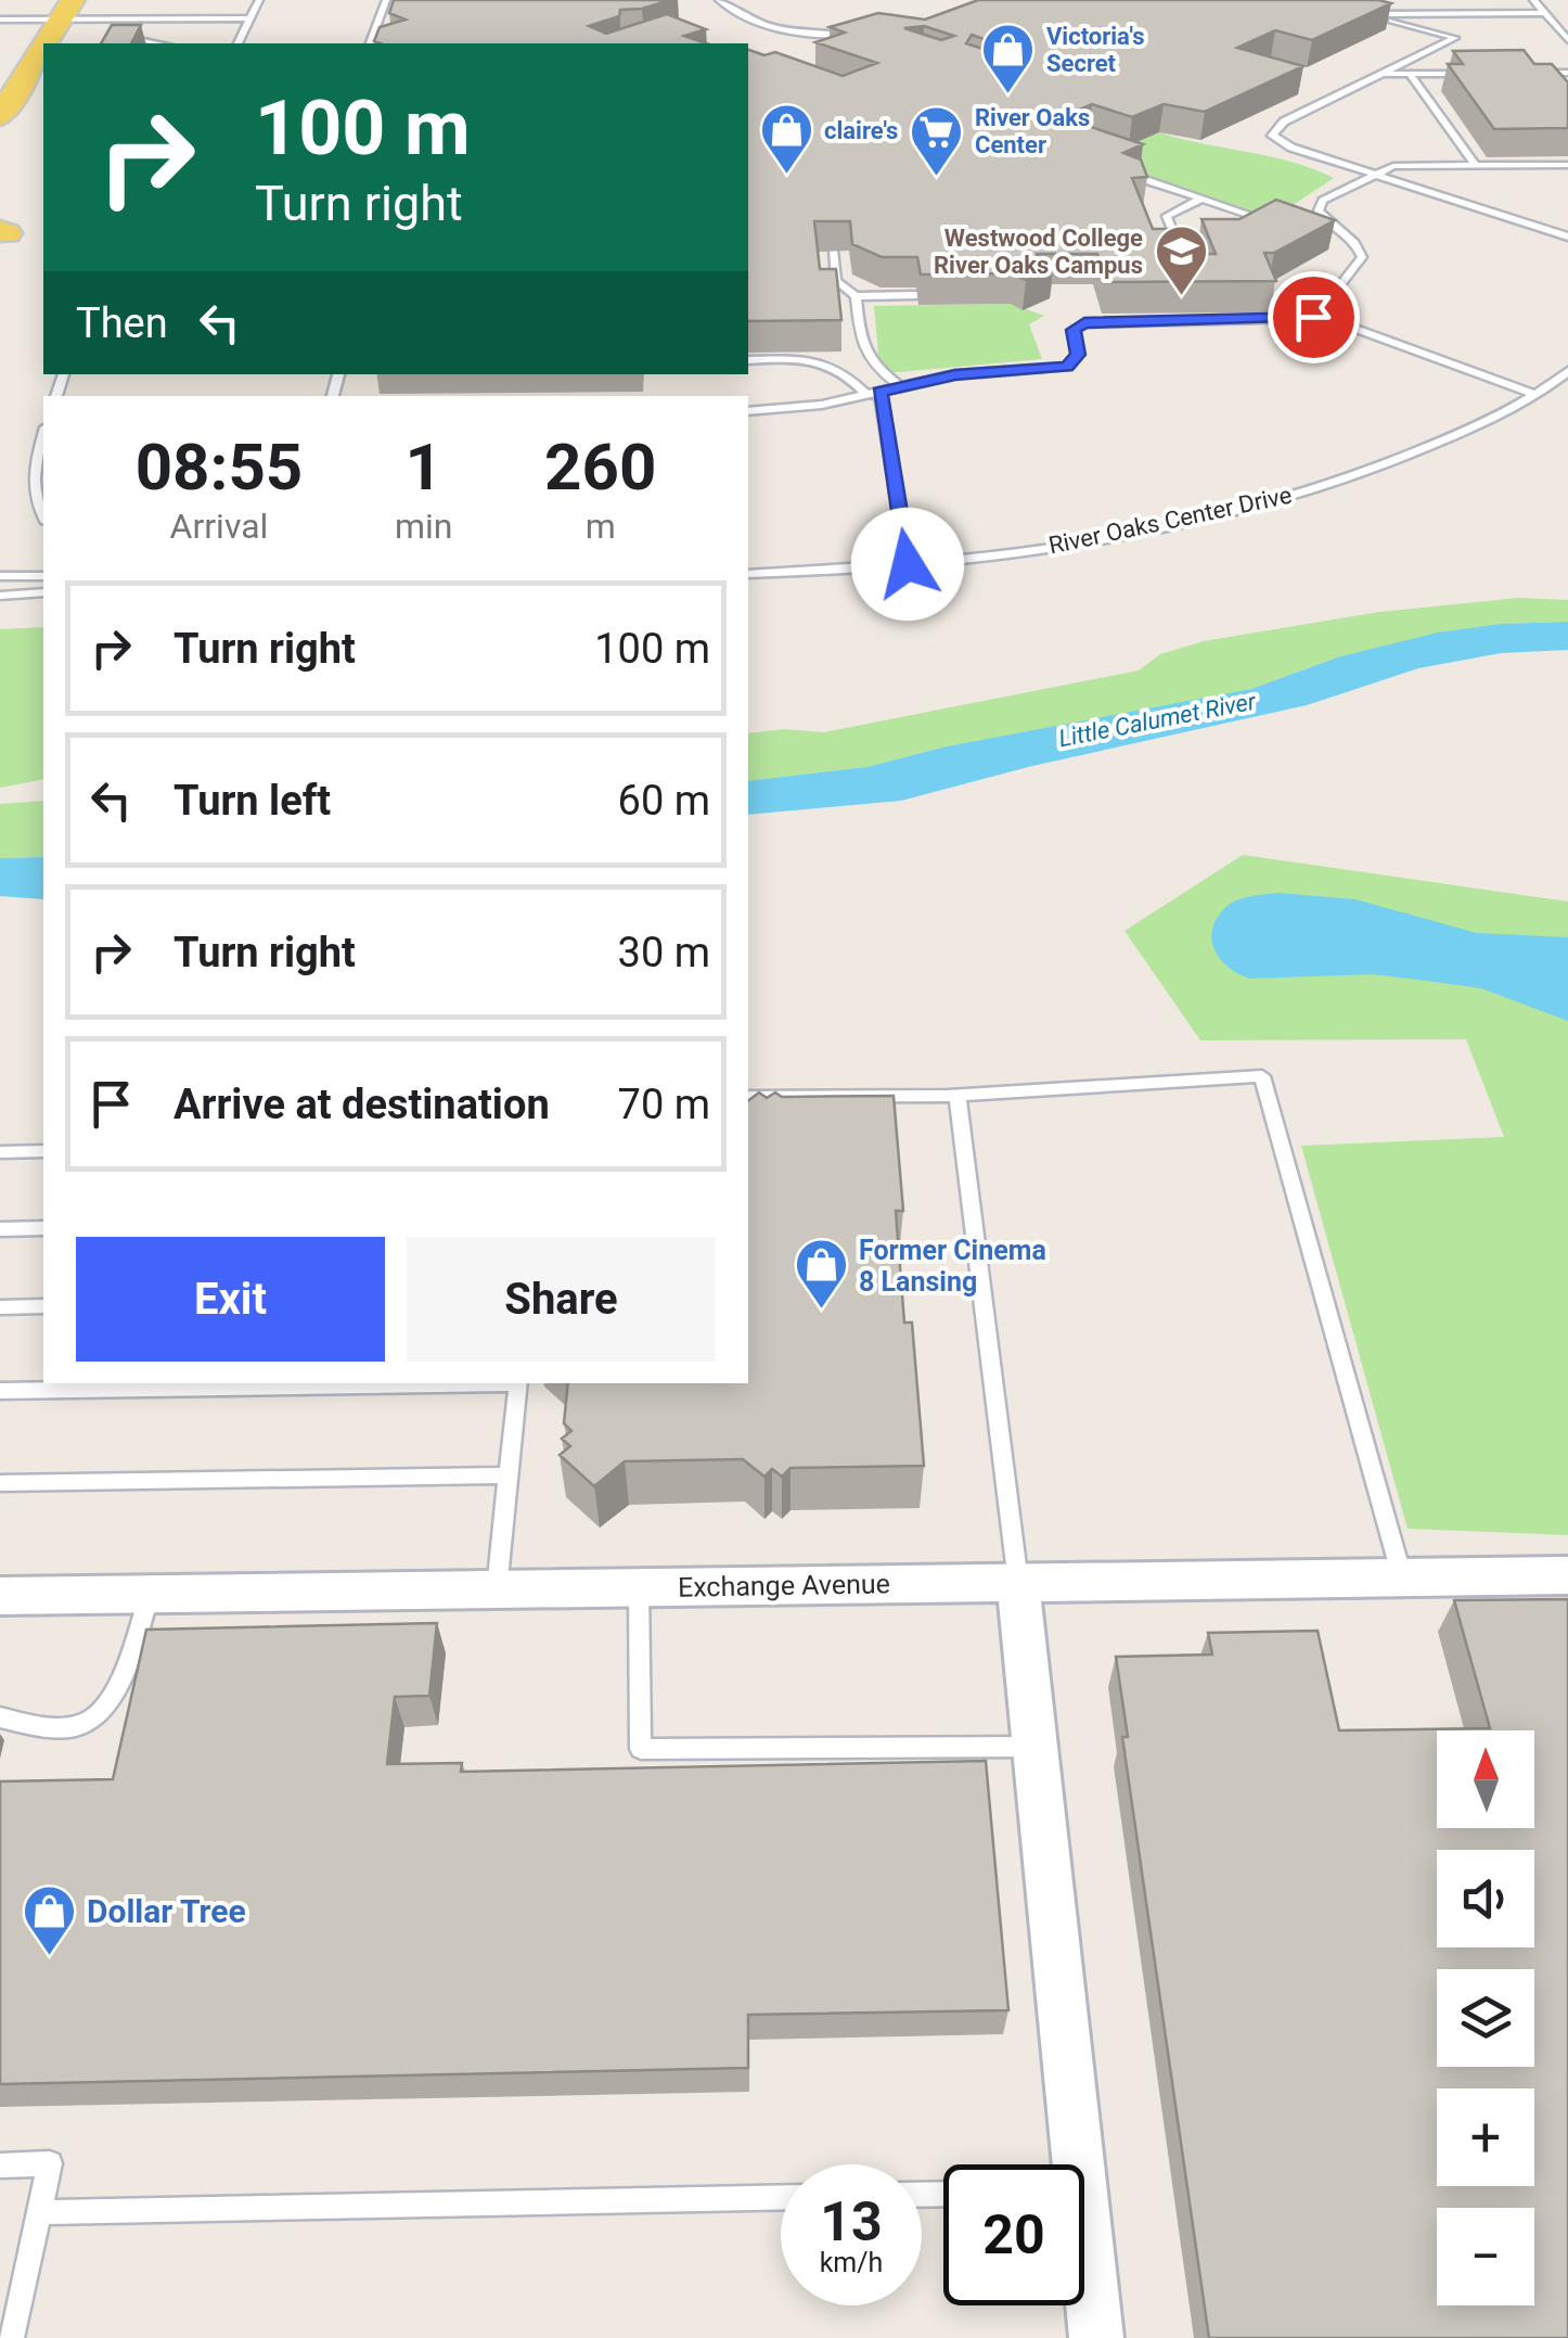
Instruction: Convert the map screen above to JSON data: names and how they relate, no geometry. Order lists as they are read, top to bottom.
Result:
{
  "streets": {
    "street": ["Exchange Avenue"],
    "lane": ["River Oaks Center Drive"]
  },
  "water": ["Little Calumet River"],
  "places": {
    "shop": [
      "Victoria's Secret",
      "claire's",
      "Former Cinema 8 Lansing",
      "Dollar Tree"
    ],
    "supermarket": ["River Oaks Center"],
    "school or university": ["Westwood College River Oaks Campus"]
  },
  "north": "top",
  "page": {
    "turn": ["100 m", "Turn right"],
    "then": "Then",
    "eta": [
      "08:55",
      "Arrival",
      "1",
      "min",
      "260",
      "m"
    ],
    "list": [
      {
        "name": "Turn right",
        "value": "100 m"
      },
      {
        "name": "Turn left",
        "value": "60 m"
      },
      {
        "name": "Turn right",
        "value": "30 m"
      },
      {
        "name": "Arrive at destination",
        "value": "70 m"
      }
    ],
    "buttons": ["Exit", "Share"],
    "map_buttons": ["+", "−"],
    "speed": "13 km/h",
    "limit": "20"
  }
}
